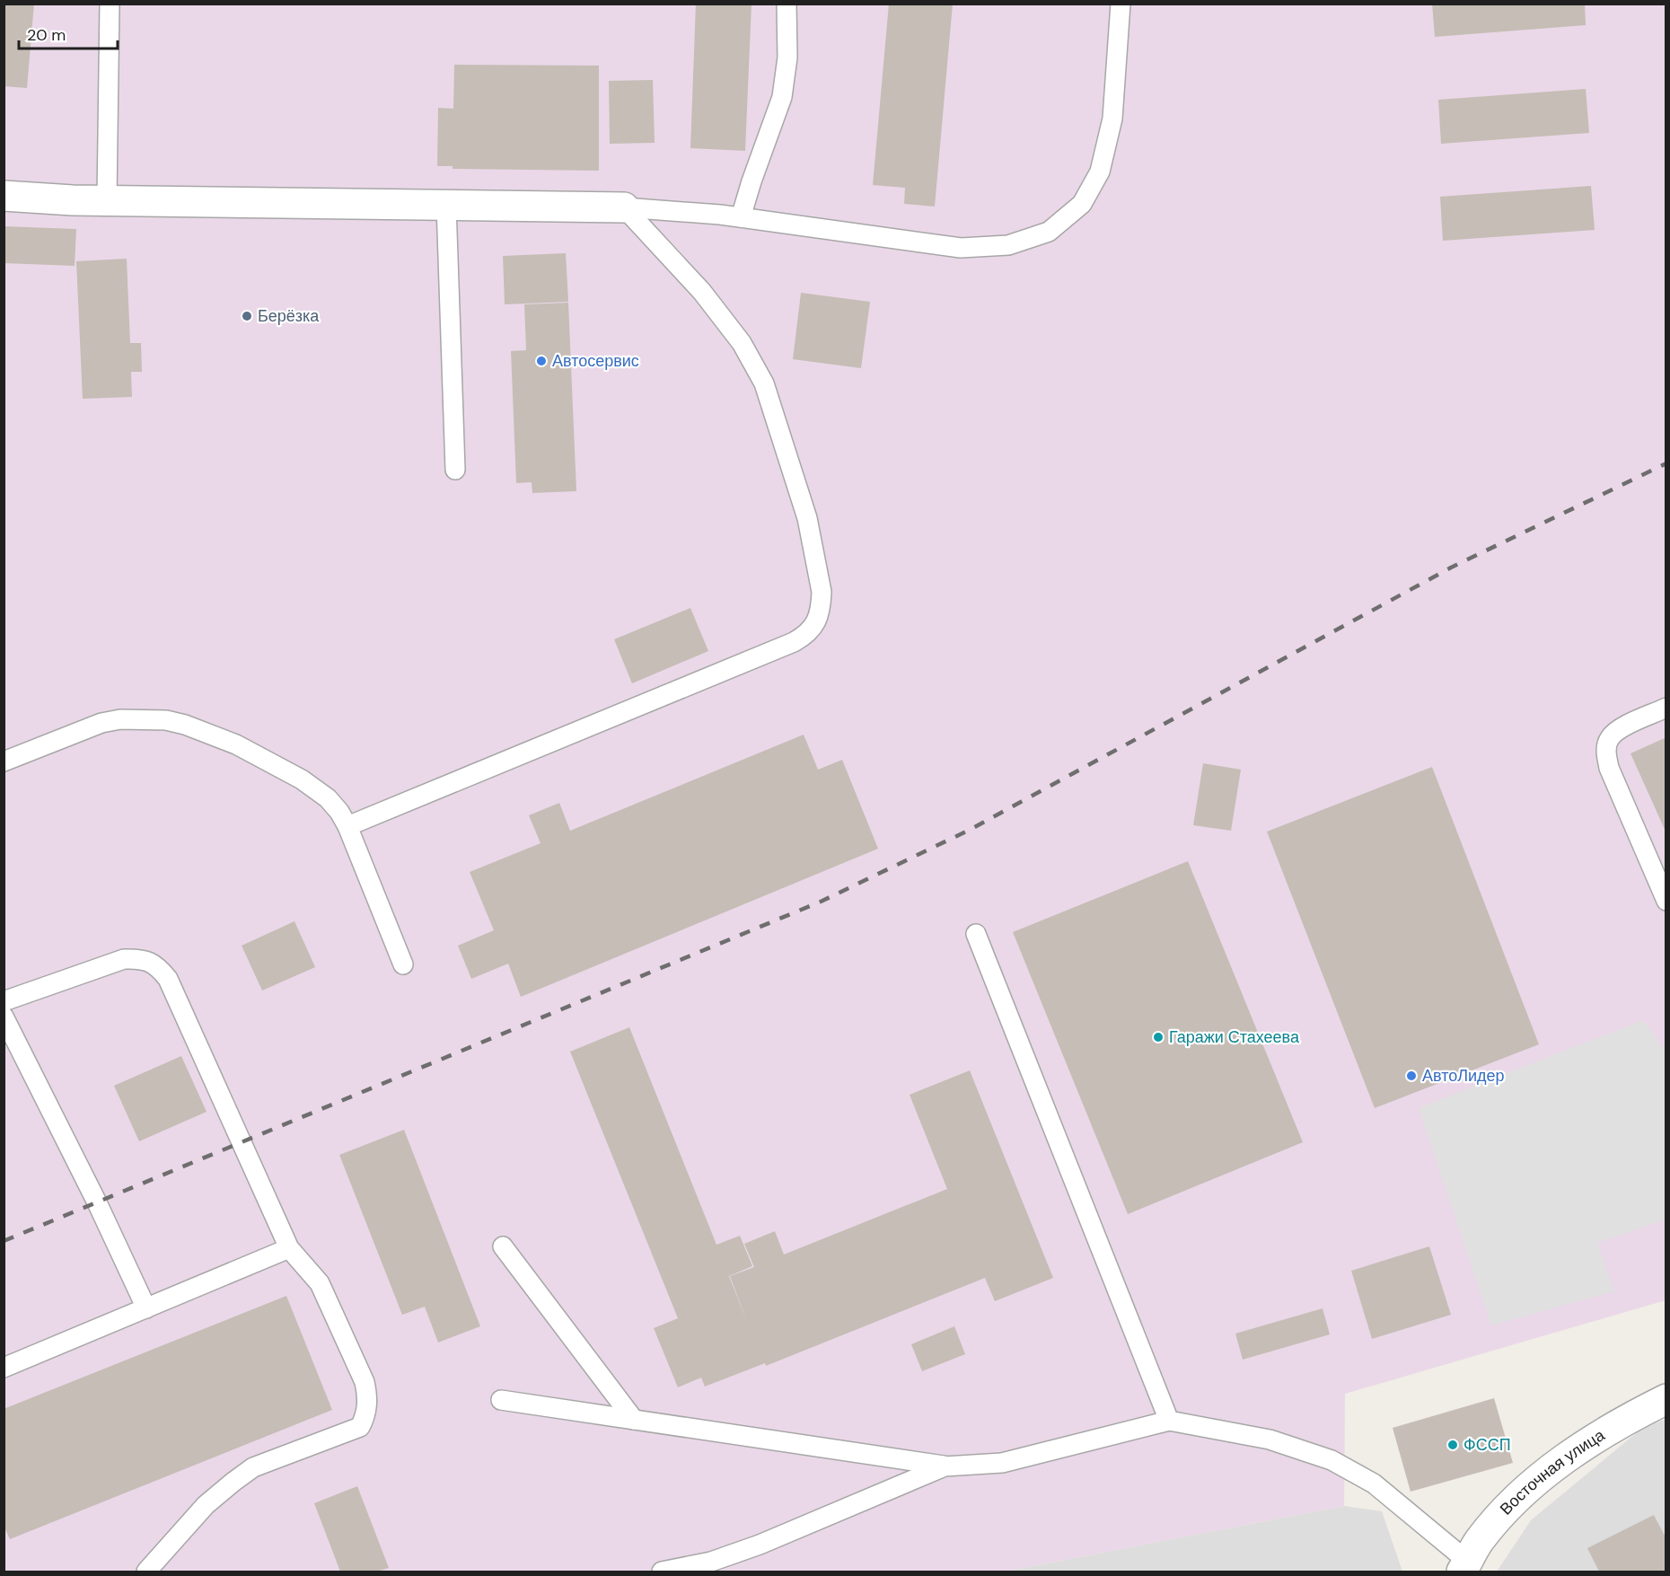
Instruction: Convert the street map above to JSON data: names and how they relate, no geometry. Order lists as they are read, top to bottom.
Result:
{
  "streets": {
    "street": ["Восточная улица"]
  },
  "places": [
    "Берёзка",
    "Автосервис",
    "Гаражи Стахеева",
    "АвтоЛидер",
    "ФССП"
  ],
  "scale_bar": "20 m"
}
